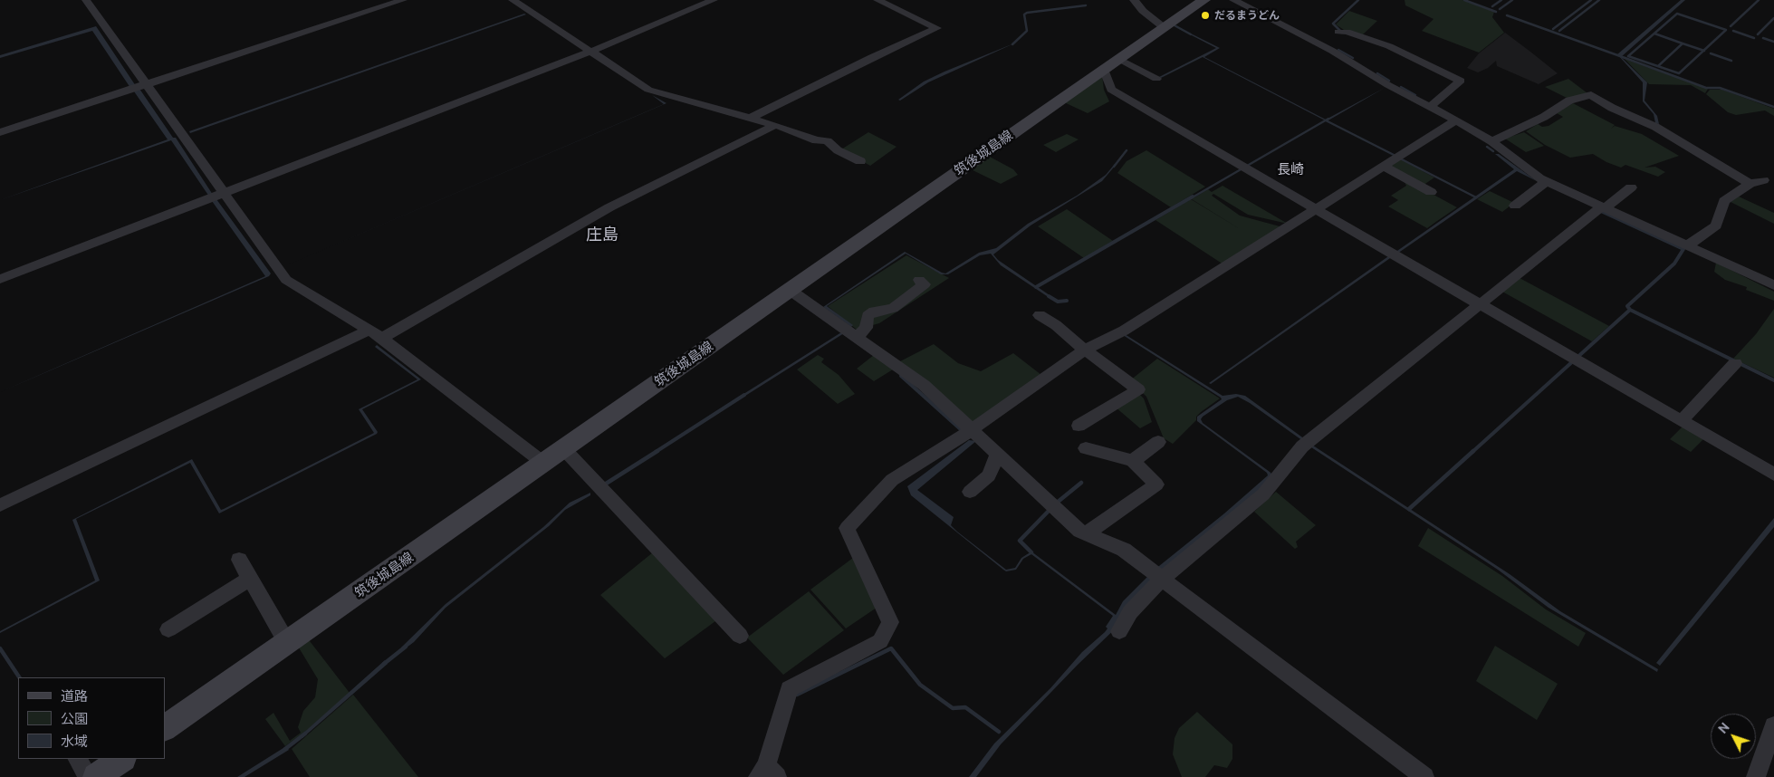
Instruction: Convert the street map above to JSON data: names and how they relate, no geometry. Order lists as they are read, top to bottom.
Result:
{
  "streets": {
    "main road": ["筑後城島線"]
  },
  "districts": ["長崎", "庄島"],
  "places": ["だるまうどん"],
  "legend": ["道路", "公園", "水域"],
  "north": "top left"
}
